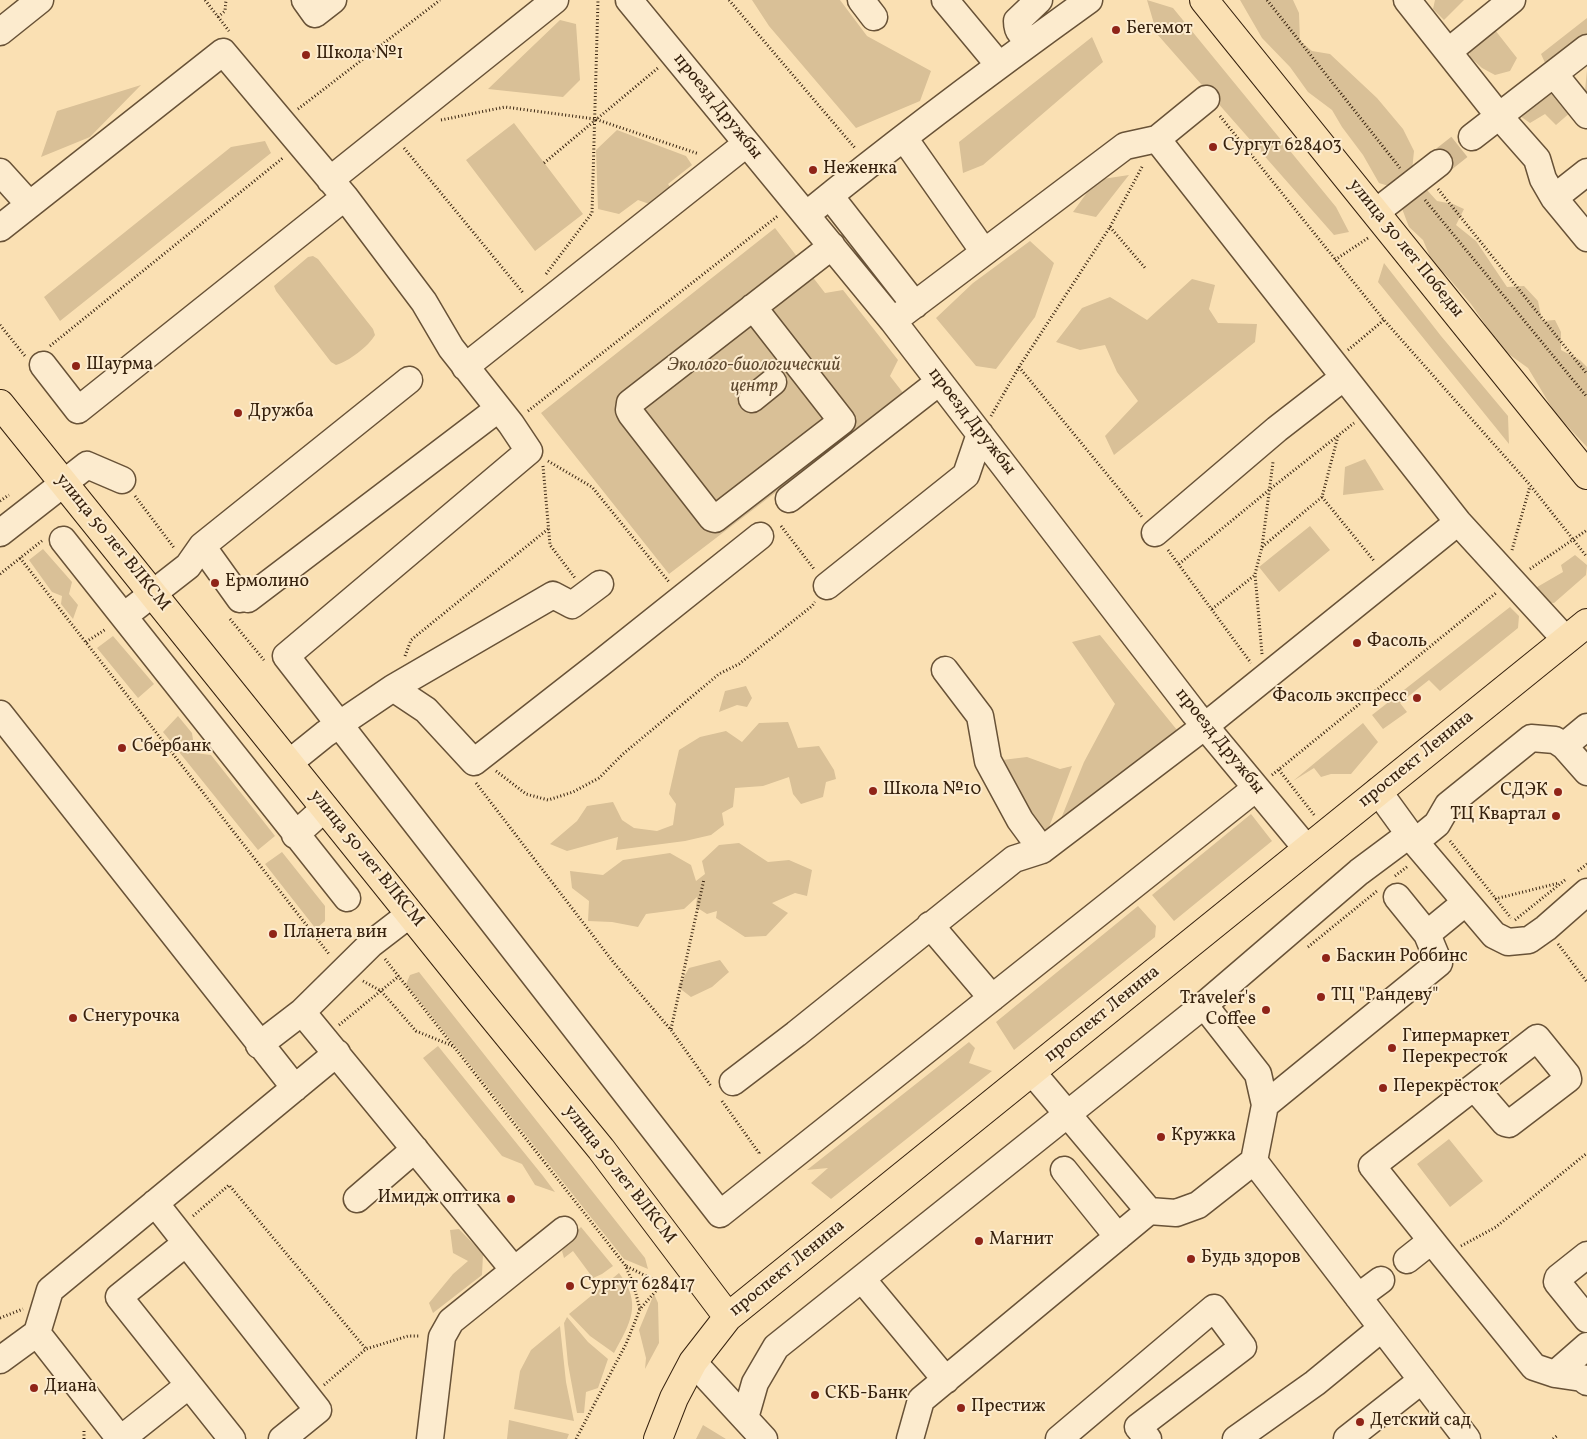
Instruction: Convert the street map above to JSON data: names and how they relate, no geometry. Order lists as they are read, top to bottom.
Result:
{
  "streets": {
    "main road": ["улица 30 лет Победы", "улица 50 лет ВЛКСМ", "проспект Ленина"],
    "street": ["проезд Дружбы"]
  },
  "crossings": [
    ["проезд Дружбы", "проспект Ленина"],
    ["улица 50 лет ВЛКСМ", "проспект Ленина"]
  ],
  "parks": ["Эколого-биологический центр"],
  "places": [
    "Бегемот",
    "Школа №1",
    "Сургут 628403",
    "Неженка",
    "Шаурма",
    "Дружба",
    "Ермолино",
    "Фасоль",
    "Фасоль экспресс",
    "Сбербанк",
    "Школа №10",
    "СДЭК",
    "ТЦ Квартал",
    "Планета вин",
    "Баскин Роббинс",
    "ТЦ \"Рандеву\"",
    "Traveler's Coffee",
    "Снегурочка",
    "Гипермаркет Перекресток",
    "Перекрёсток",
    "Кружка",
    "Имидж оптика",
    "Магнит",
    "Будь здоров",
    "Сургут 628417",
    "Диана",
    "СКБ-Банк",
    "Престиж",
    "Детский сад"
  ]
}
